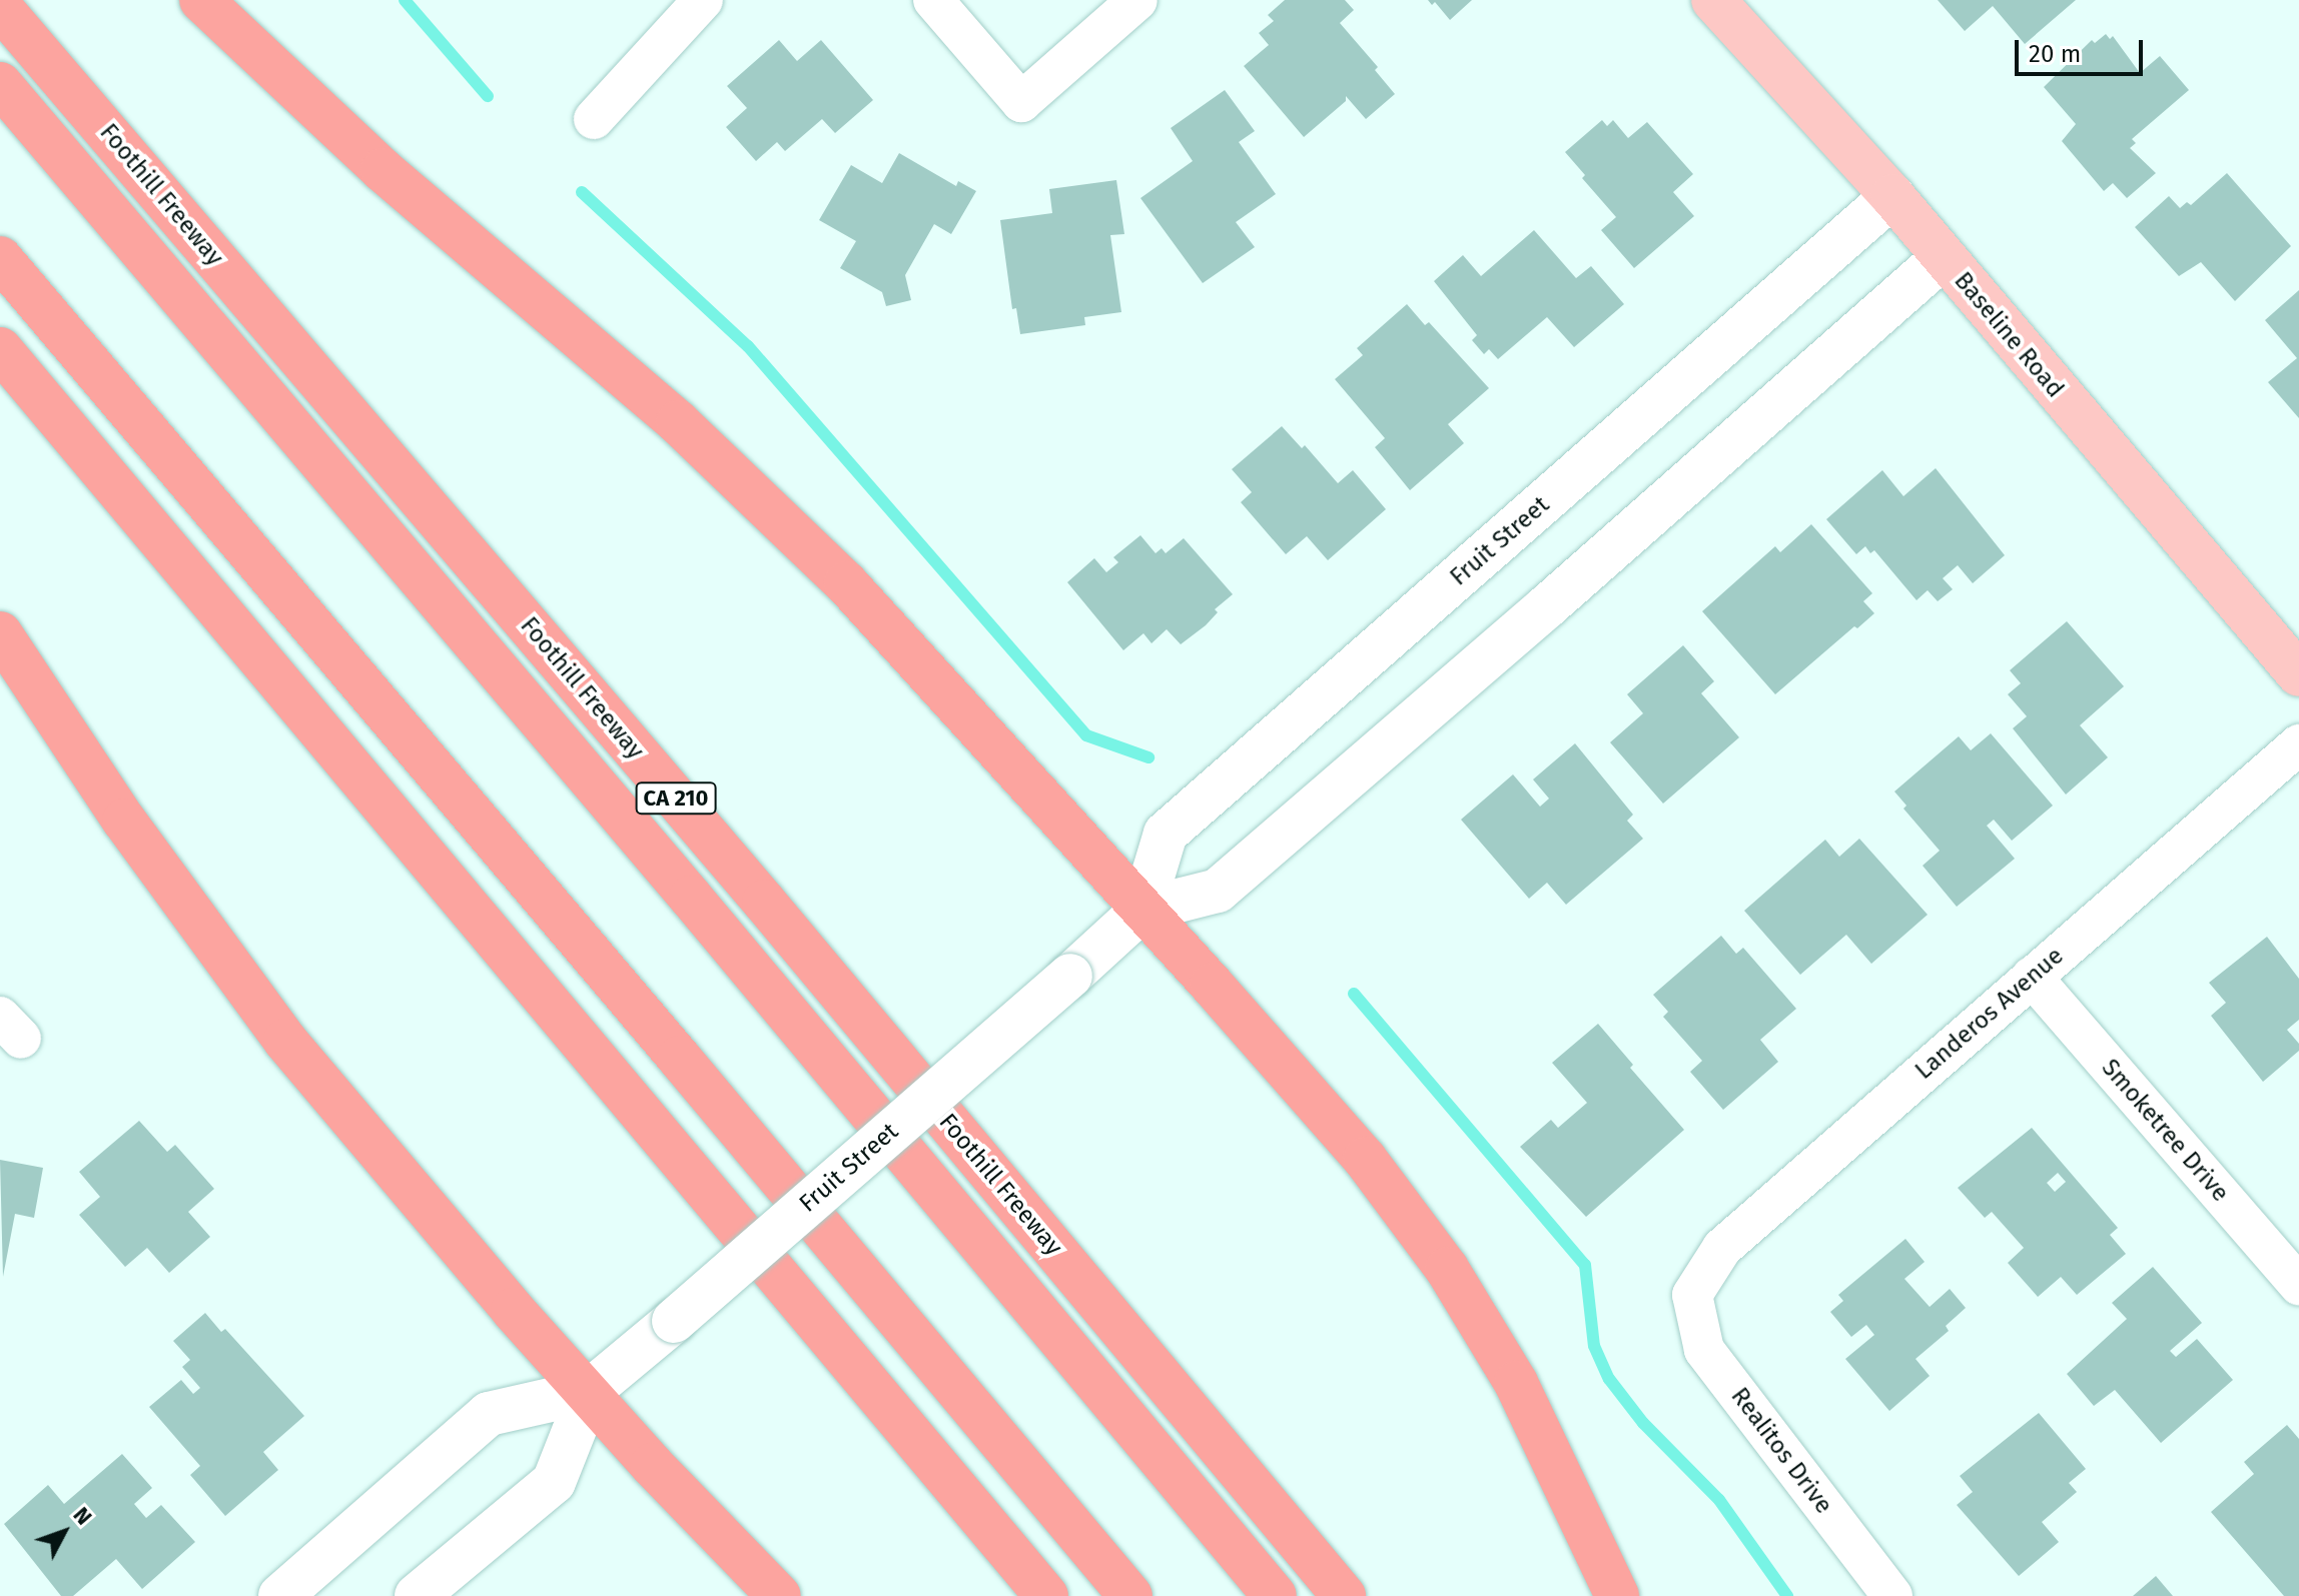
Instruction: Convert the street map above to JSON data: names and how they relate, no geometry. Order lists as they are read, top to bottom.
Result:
{
  "streets": {
    "highway": ["Foothill Freeway", "CA 210"],
    "main road": ["Baseline Road", "Fruit Street"],
    "street": ["Landeros Avenue", "Smoketree Drive", "Realitos Drive"]
  },
  "crossings": [
    ["Baseline Road", "Fruit Street"],
    ["Landeros Avenue", "Smoketree Drive"],
    ["Landeros Avenue", "Realitos Drive"]
  ],
  "scale_bar": "20 m",
  "north": "top right"
}
